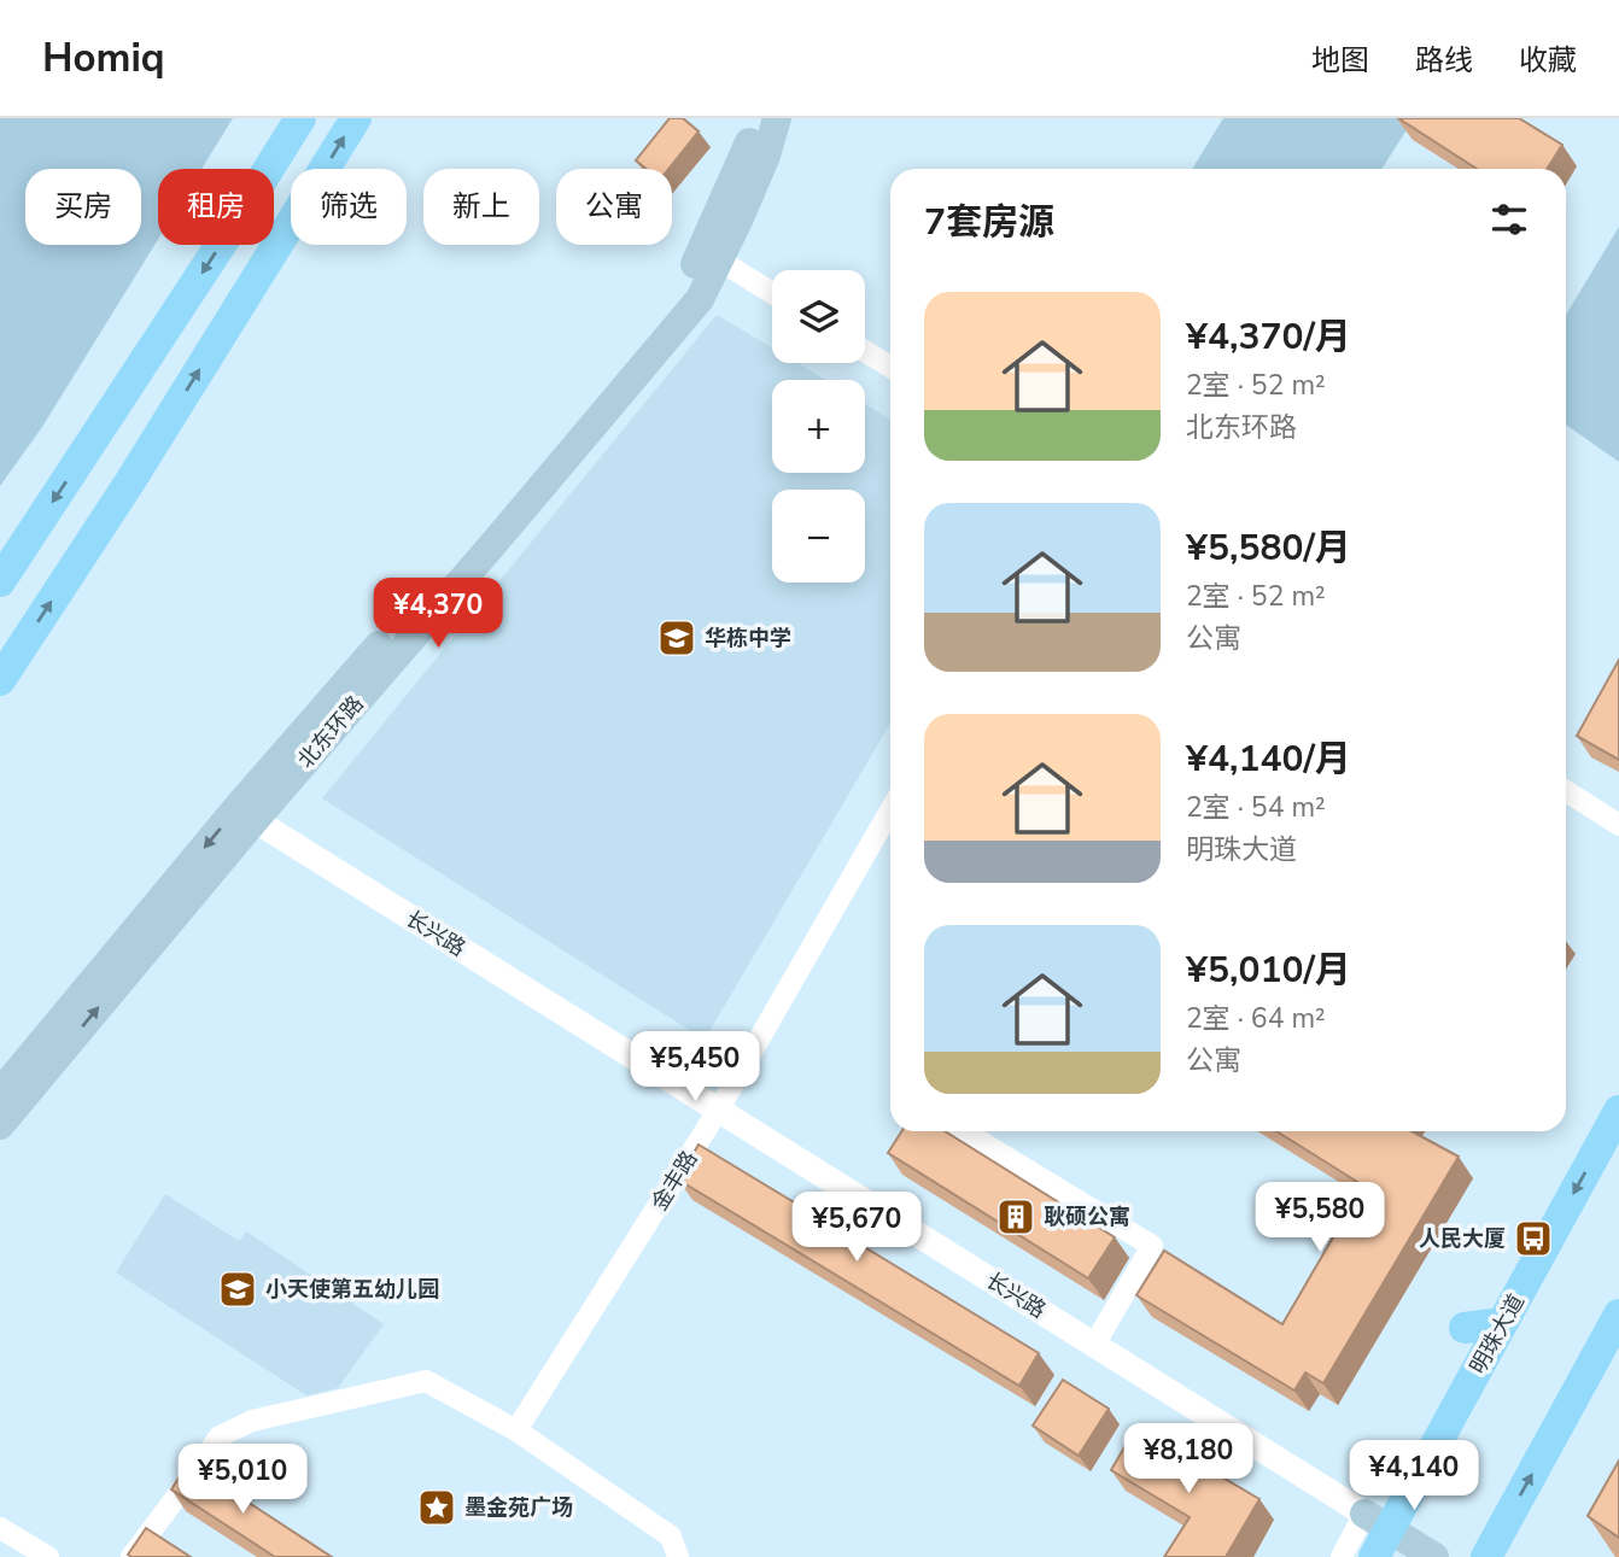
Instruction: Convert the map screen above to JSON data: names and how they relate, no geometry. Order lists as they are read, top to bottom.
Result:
{
  "streets": {
    "main road": ["北东环路", "长兴路", "明珠大道"],
    "street": ["金丰路"]
  },
  "crossings": [
    ["北东环路", "长兴路"],
    ["长兴路", "金丰路"],
    ["长兴路", "明珠大道"]
  ],
  "one_way": ["明珠大道"],
  "places": {
    "school or university": ["华栋中学", "小天使第五幼儿园"],
    "building": ["耿硕公寓"],
    "bus stop": ["人民大厦"],
    "place": ["墨金苑广场"]
  },
  "page": {
    "header": "Homiq",
    "nav": ["地图", "路线", "收藏"],
    "chip": [
      "买房",
      "租房",
      "筛选",
      "新上",
      "公寓"
    ],
    "heading": "7套房源",
    "map_buttons": ["+", "−"],
    "list": [
      {
        "name": "¥4,370/月",
        "note": "2室 · 52 m² · 北东环路"
      },
      {
        "name": "¥5,580/月",
        "note": "2室 · 52 m² · 公寓"
      },
      {
        "name": "¥4,140/月",
        "note": "2室 · 54 m² · 明珠大道"
      },
      {
        "name": "¥5,010/月",
        "note": "2室 · 64 m² · 公寓"
      }
    ],
    "price": [
      "¥4,370",
      "¥5,450",
      "¥5,580",
      "¥5,670",
      "¥8,180",
      "¥4,140",
      "¥5,010"
    ]
  }
}
